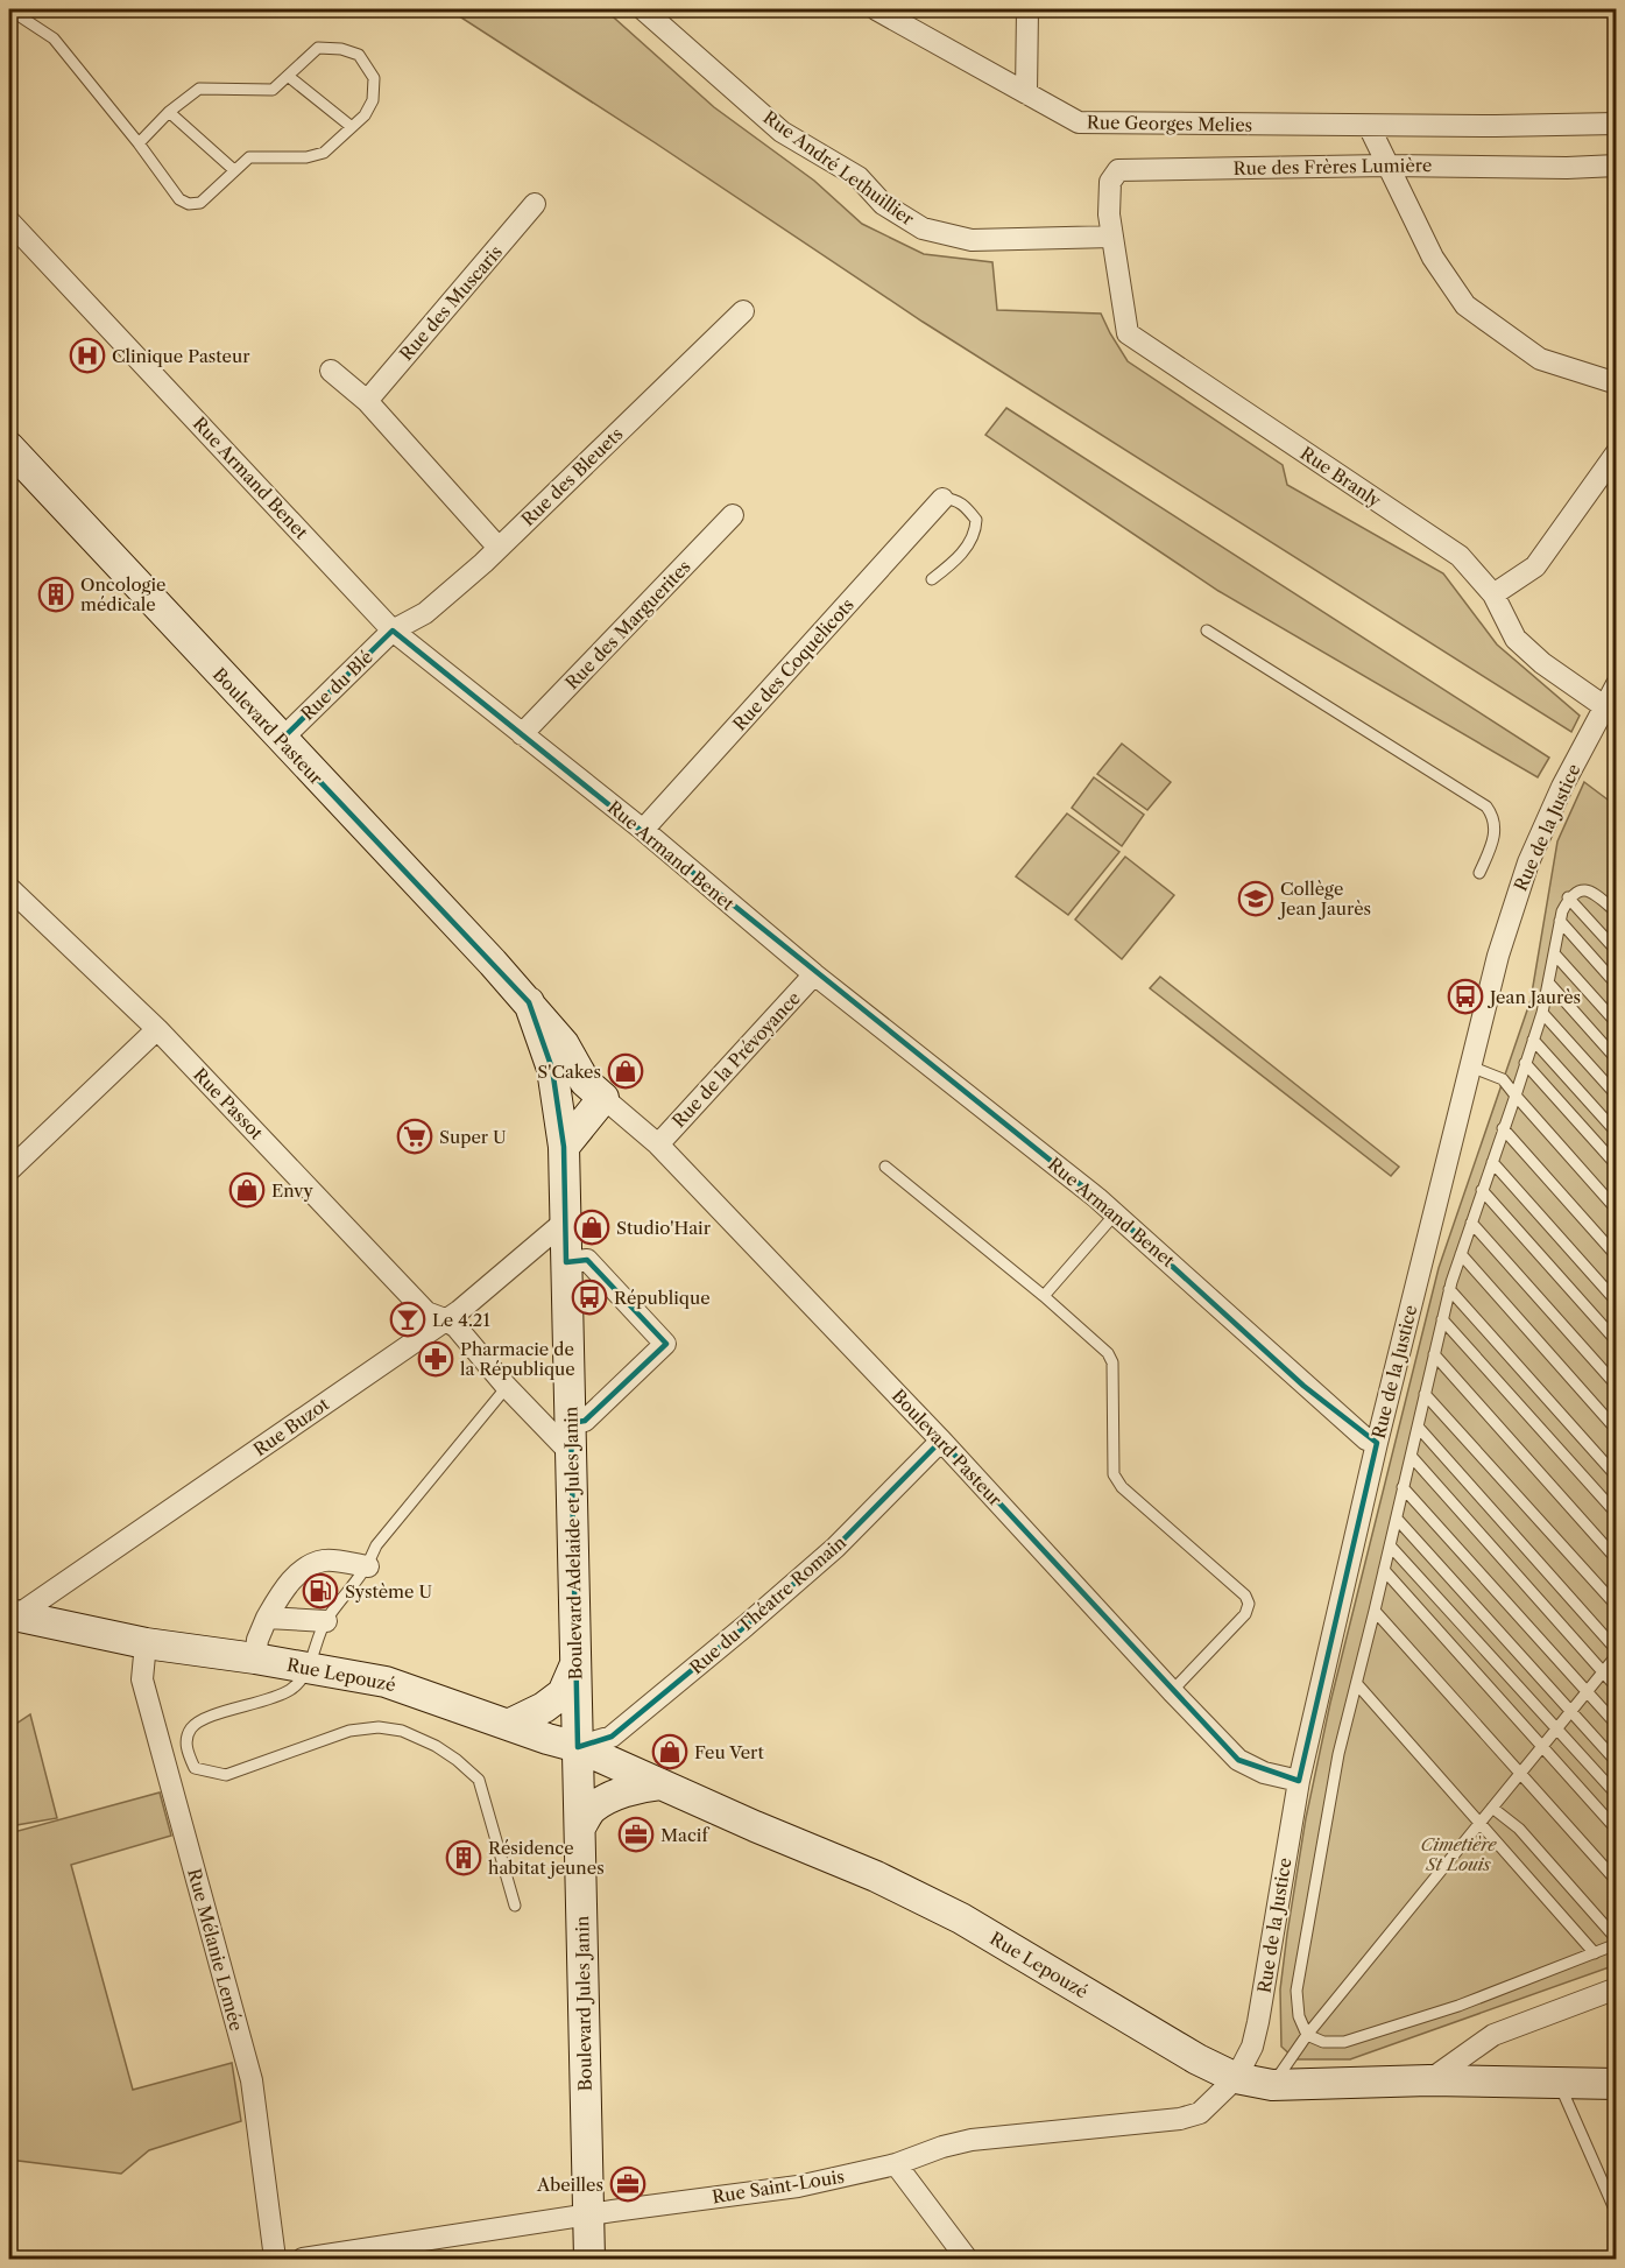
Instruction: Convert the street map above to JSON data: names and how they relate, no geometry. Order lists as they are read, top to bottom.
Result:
{
  "streets": {
    "main road": [
      "Boulevard Pasteur",
      "Boulevard Adelaide et Jules Janin",
      "Rue Lepouzé",
      "Boulevard Jules Janin"
    ],
    "street": [
      "Rue Georges Melies",
      "Rue des Frères Lumière",
      "Rue André Lethuillier",
      "Rue des Muscaris",
      "Rue des Bleuets",
      "Rue Branly",
      "Rue Armand Benet",
      "Rue des Marguerites",
      "Rue des Coquelicots",
      "Rue du Blé",
      "Rue de la Justice",
      "Rue de la Prévoyance",
      "Rue Passot",
      "Rue Buzot",
      "Rue du Théatre Romain",
      "Rue Mélanie Lemée",
      "Rue Saint-Louis"
    ]
  },
  "crossings": [
    ["Rue des Frères Lumière", "Rue André Lethuillier"],
    ["Rue des Frères Lumière", "Rue Branly"],
    ["Rue André Lethuillier", "Rue Branly"],
    ["Rue des Bleuets", "Rue Armand Benet"],
    ["Rue des Bleuets", "Rue du Blé"],
    ["Rue Branly", "Rue de la Justice"],
    ["Rue Armand Benet", "Rue des Marguerites"],
    ["Rue Armand Benet", "Rue des Coquelicots"],
    ["Rue Armand Benet", "Rue du Blé"],
    ["Rue Armand Benet", "Rue de la Justice"],
    ["Rue Armand Benet", "Rue de la Prévoyance"],
    ["Rue du Blé", "Boulevard Pasteur"],
    ["Boulevard Pasteur", "Rue de la Justice"],
    ["Boulevard Pasteur", "Rue de la Prévoyance"],
    ["Boulevard Pasteur", "Boulevard Adelaide et Jules Janin"],
    ["Boulevard Pasteur", "Rue du Théatre Romain"],
    ["Rue de la Justice", "Rue Lepouzé"],
    ["Rue de la Justice", "Rue Saint-Louis"],
    ["Rue Passot", "Rue Buzot"],
    ["Rue Passot", "Boulevard Adelaide et Jules Janin"],
    ["Rue Buzot", "Boulevard Adelaide et Jules Janin"],
    ["Rue Buzot", "Rue Lepouzé"],
    ["Boulevard Adelaide et Jules Janin", "Rue du Théatre Romain"],
    ["Boulevard Adelaide et Jules Janin", "Rue Lepouzé"],
    ["Boulevard Adelaide et Jules Janin", "Boulevard Jules Janin"],
    ["Rue du Théatre Romain", "Rue Lepouzé"],
    ["Rue du Théatre Romain", "Boulevard Jules Janin"],
    ["Rue Lepouzé", "Rue Mélanie Lemée"],
    ["Rue Lepouzé", "Boulevard Jules Janin"],
    ["Rue Lepouzé", "Rue Saint-Louis"],
    ["Boulevard Jules Janin", "Rue Saint-Louis"]
  ],
  "parks": ["Cimetière St Louis"],
  "places": {
    "hospital": ["Clinique Pasteur"],
    "building": ["Oncologie médicale", "Résidence habitat jeunes"],
    "school or university": ["Collège Jean Jaurès"],
    "bus stop": ["Jean Jaurès", "République"],
    "shop": [
      "S'Cakes",
      "Envy",
      "Studio'Hair",
      "Feu Vert"
    ],
    "supermarket": ["Super U"],
    "bar": ["Le 4.21"],
    "pharmacy": ["Pharmacie de la République"],
    "fuel station": ["Système U"],
    "office": ["Macif", "Abeilles"]
  }
}
